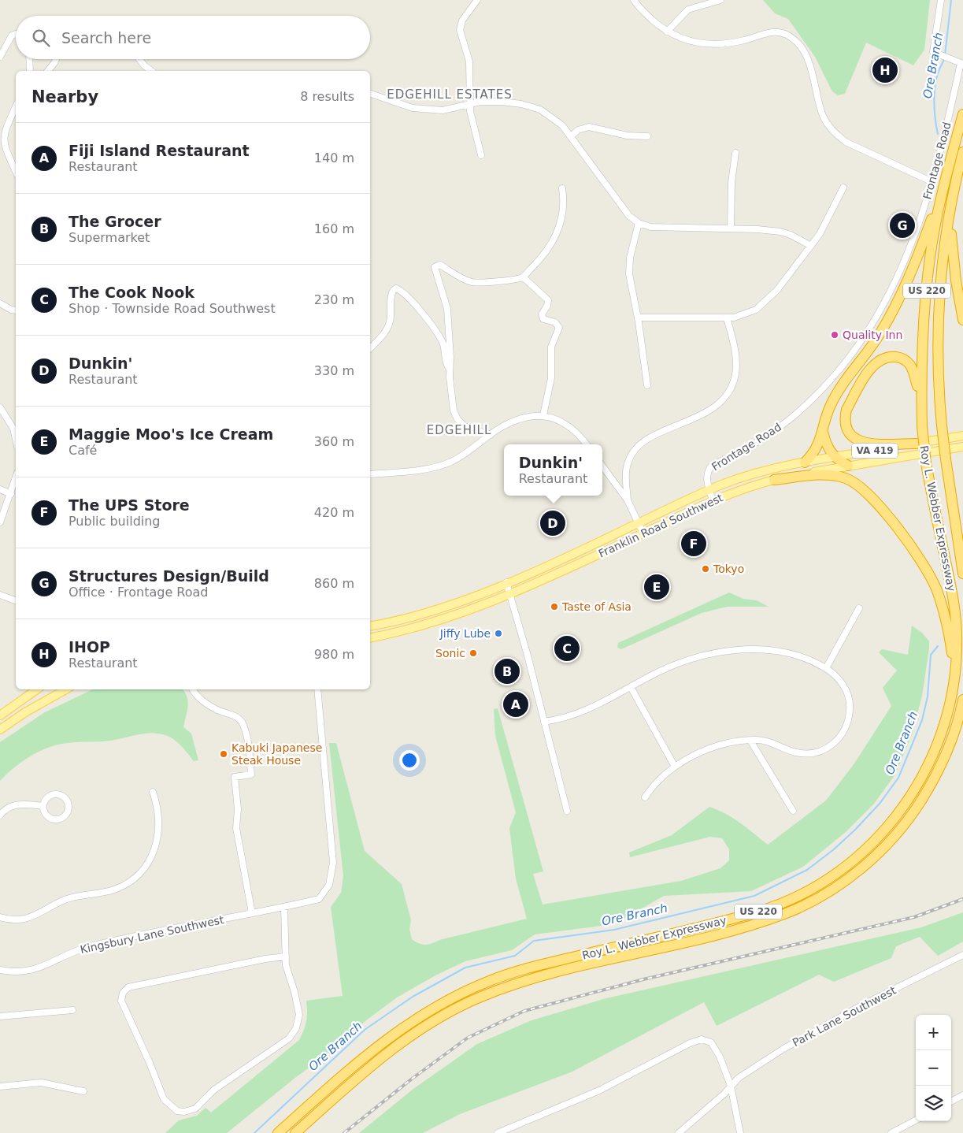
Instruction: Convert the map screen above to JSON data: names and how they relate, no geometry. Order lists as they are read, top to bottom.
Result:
{
  "streets": {
    "highway": ["US 220", "Roy L. Webber Expressway"],
    "main road": ["VA 419", "Franklin Road Southwest"],
    "street": ["Frontage Road", "Kingsbury Lane Southwest", "Park Lane Southwest"]
  },
  "crossings": [
    ["Frontage Road", "Franklin Road Southwest"],
    ["US 220", "Roy L. Webber Expressway"],
    ["VA 419", "Franklin Road Southwest"]
  ],
  "districts": ["EDGEHILL ESTATES", "EDGEHILL"],
  "water": ["Ore Branch"],
  "places": [
    "Quality Inn",
    "Tokyo",
    "Taste of Asia",
    "Jiffy Lube",
    "Sonic",
    "Kabuki Japanese Steak House"
  ],
  "page": {
    "search": "Search here",
    "pins": [
      "H",
      "G",
      "D",
      "F",
      "E",
      "C",
      "B",
      "A"
    ],
    "heading": ["Nearby", "8 results"],
    "list": [
      {
        "mark": "A",
        "name": "Fiji Island Restaurant",
        "note": "Restaurant",
        "value": "140 m"
      },
      {
        "mark": "B",
        "name": "The Grocer",
        "note": "Supermarket",
        "value": "160 m"
      },
      {
        "mark": "C",
        "name": "The Cook Nook",
        "note": "Shop · Townside Road Southwest",
        "value": "230 m"
      },
      {
        "mark": "D",
        "name": "Dunkin'",
        "note": "Restaurant",
        "value": "330 m"
      },
      {
        "mark": "E",
        "name": "Maggie Moo's Ice Cream",
        "note": "Café",
        "value": "360 m"
      },
      {
        "mark": "F",
        "name": "The UPS Store",
        "note": "Public building",
        "value": "420 m"
      },
      {
        "mark": "G",
        "name": "Structures Design/Build",
        "note": "Office · Frontage Road",
        "value": "860 m"
      },
      {
        "mark": "H",
        "name": "IHOP",
        "note": "Restaurant",
        "value": "980 m"
      }
    ],
    "popup": ["Dunkin'", "Restaurant"],
    "map_buttons": ["+", "−"]
  }
}
